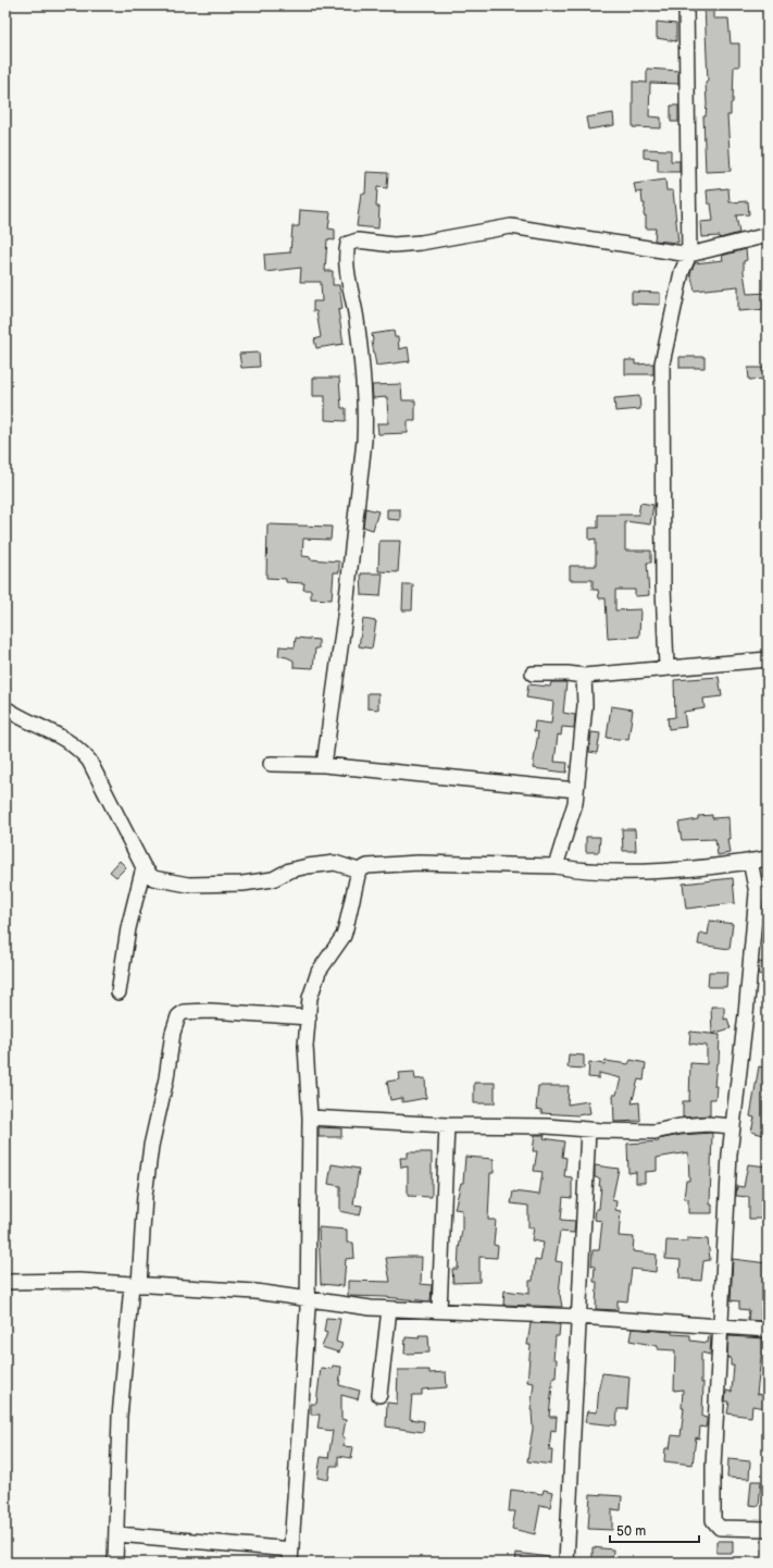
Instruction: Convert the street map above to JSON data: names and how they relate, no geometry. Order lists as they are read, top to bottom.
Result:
{
  "scale_bar": "50 m"
}
